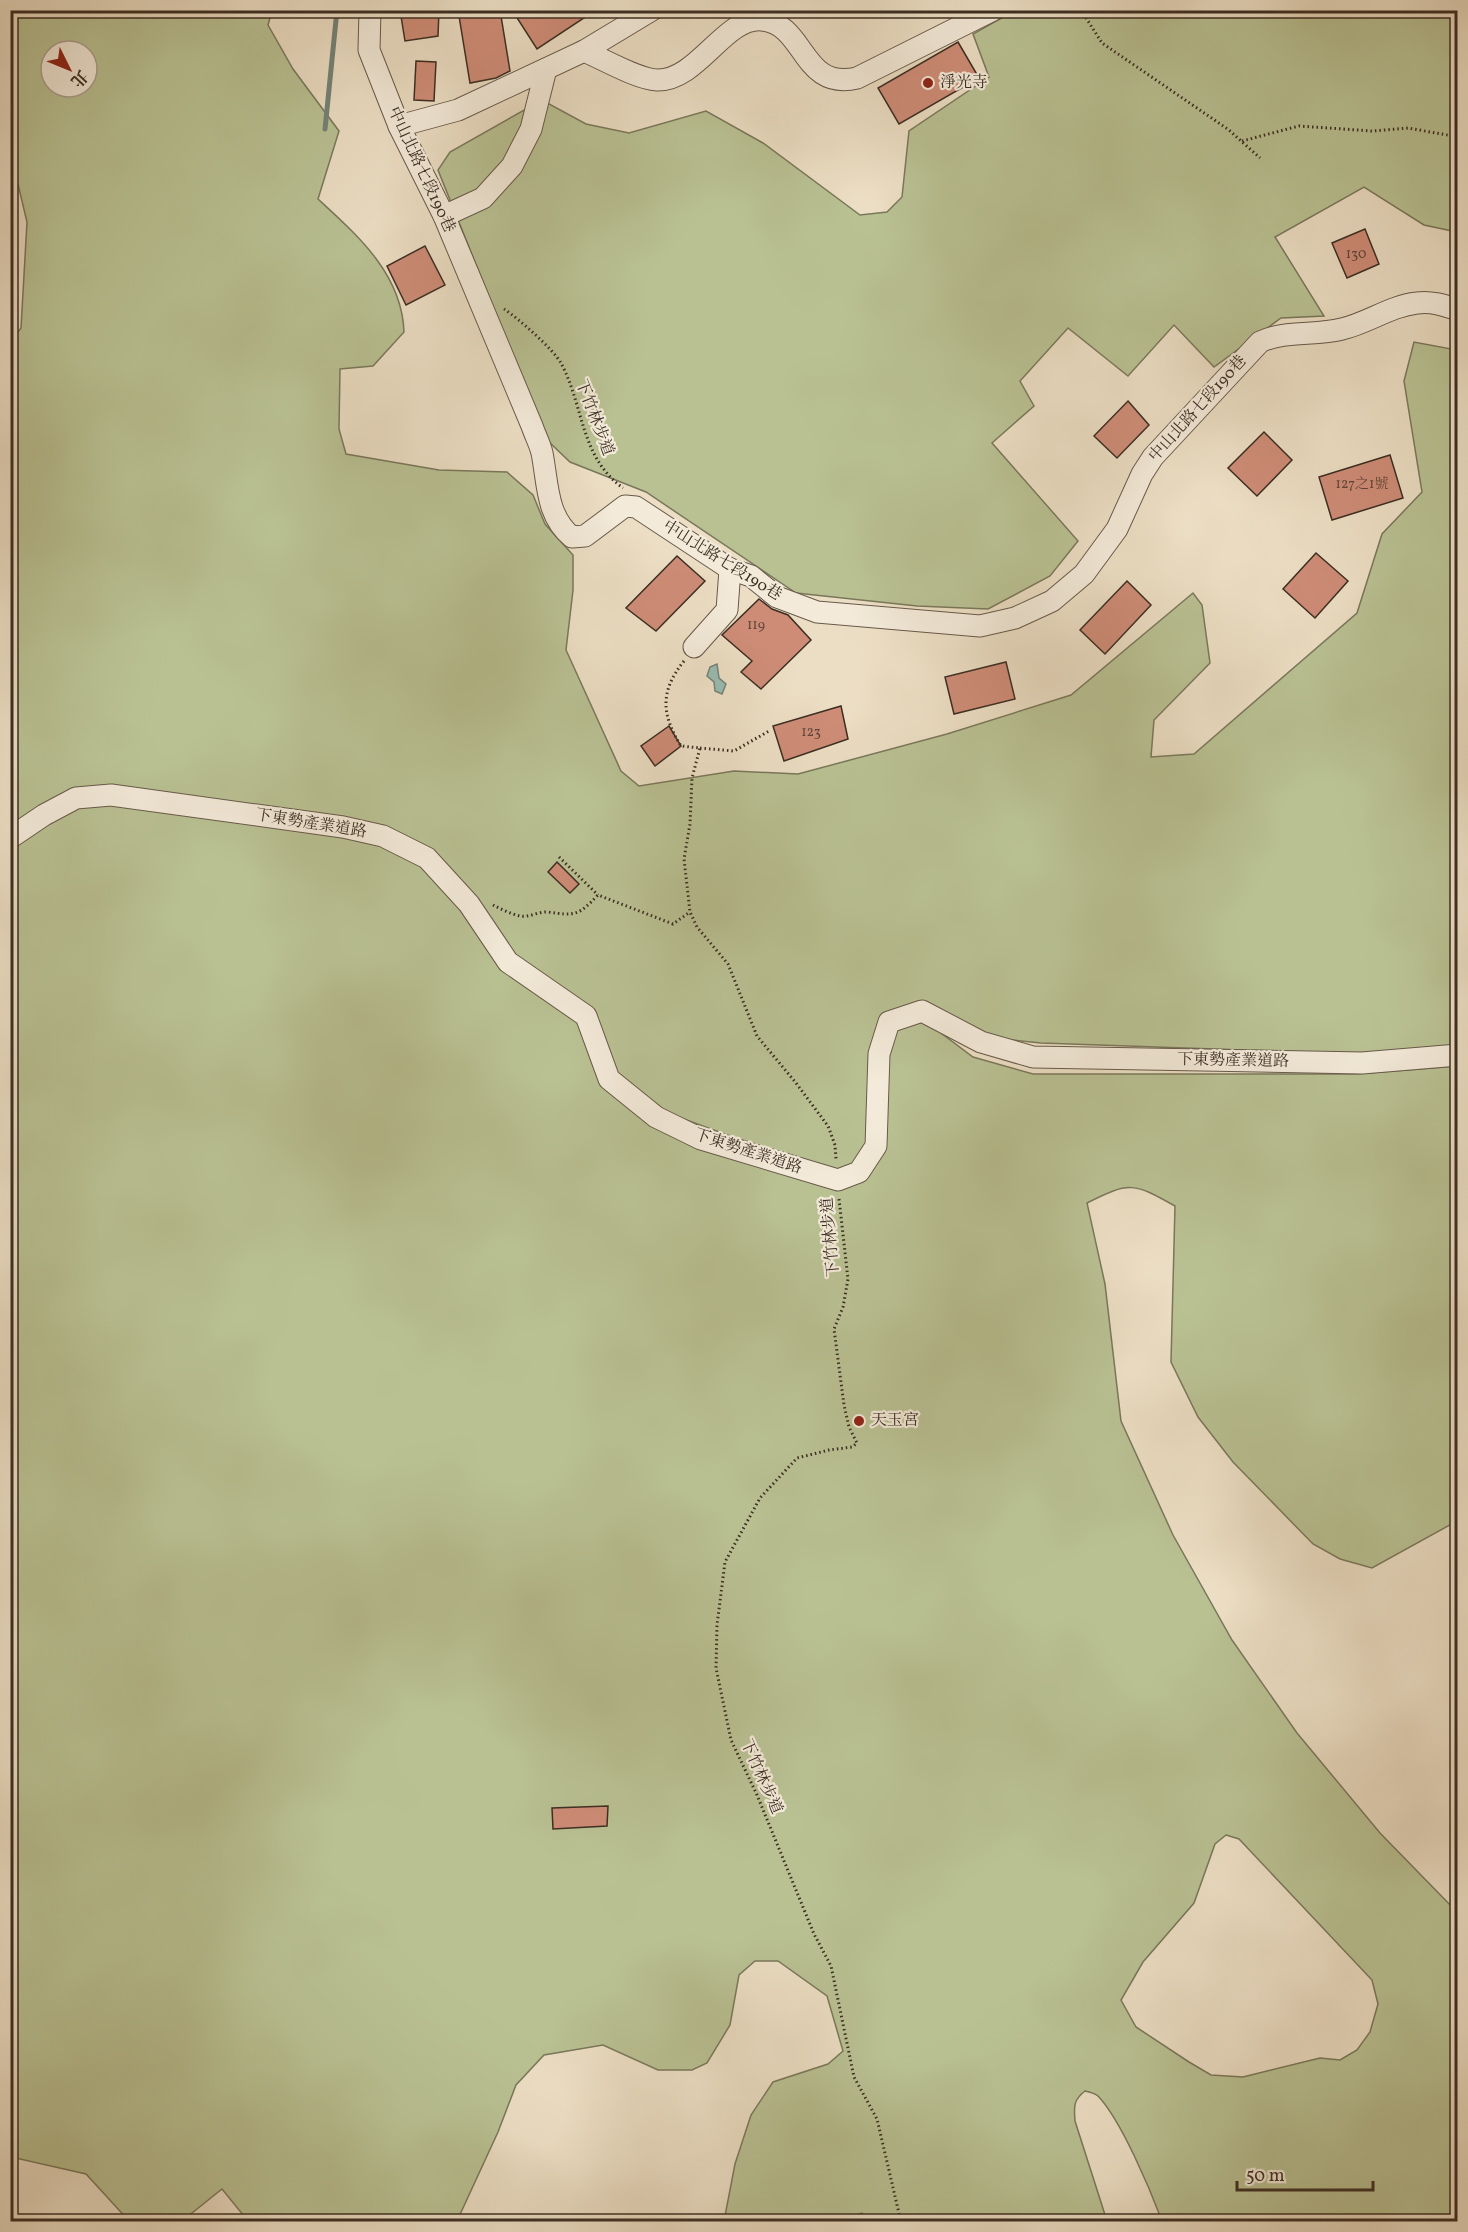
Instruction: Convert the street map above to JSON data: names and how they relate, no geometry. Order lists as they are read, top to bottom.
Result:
{
  "streets": {
    "street": ["中山北路七段190巷", "下東勢產業道路"],
    "path": ["下竹林步道"]
  },
  "crossings": [
    ["下竹林步道", "下東勢產業道路"]
  ],
  "places": ["淨光寺", "天玉宮"],
  "house_numbers": [
    "130",
    "127之1號",
    "119",
    "123"
  ],
  "scale_bar": "50 m",
  "north": "bottom right"
}
